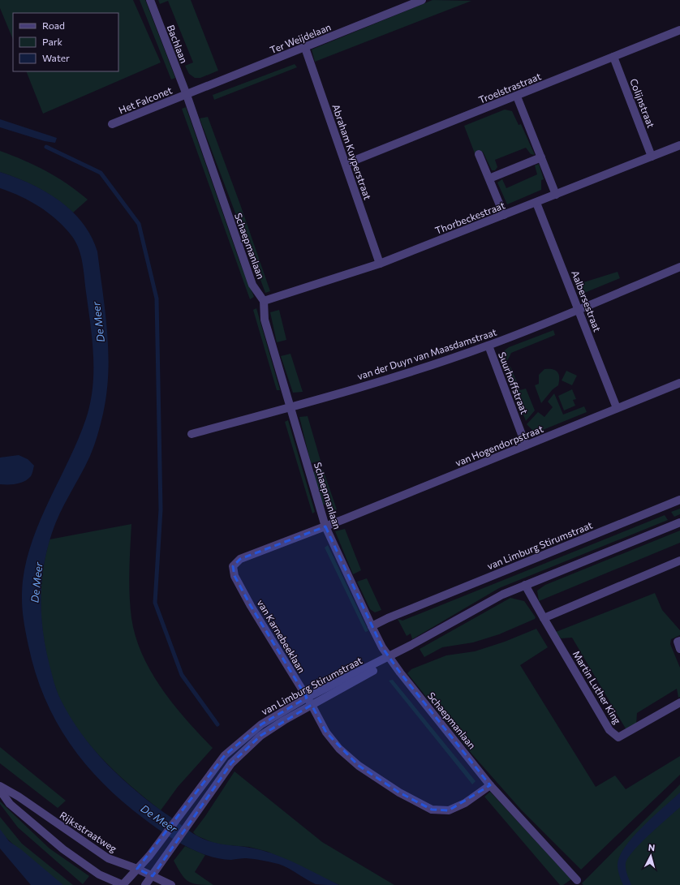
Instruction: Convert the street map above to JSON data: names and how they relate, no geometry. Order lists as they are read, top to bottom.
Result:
{
  "streets": {
    "street": [
      "Ter Weijdelaan",
      "Bachlaan",
      "Troelstrastraat",
      "Het Falconet",
      "Colijnstraat",
      "Abraham Kuyperstraat",
      "Thorbeckestraat",
      "Schaepmanlaan",
      "Aalbersestraat",
      "van der Duyn van Maasdamstraat",
      "Suurhoffstraat",
      "van Hogendorpstraat",
      "van Limburg Stirumstraat",
      "van Karnebeeklaan",
      "Martin Luther King",
      "Rijksstraatweg"
    ]
  },
  "crossings": [
    ["Ter Weijdelaan", "Bachlaan"],
    ["Ter Weijdelaan", "Het Falconet"],
    ["Ter Weijdelaan", "Abraham Kuyperstraat"],
    ["Ter Weijdelaan", "Schaepmanlaan"],
    ["Bachlaan", "Het Falconet"],
    ["Bachlaan", "Schaepmanlaan"],
    ["Troelstrastraat", "Colijnstraat"],
    ["Troelstrastraat", "Abraham Kuyperstraat"],
    ["Het Falconet", "Schaepmanlaan"],
    ["Colijnstraat", "Thorbeckestraat"],
    ["Abraham Kuyperstraat", "Thorbeckestraat"],
    ["Thorbeckestraat", "Schaepmanlaan"],
    ["Thorbeckestraat", "Aalbersestraat"],
    ["Schaepmanlaan", "van der Duyn van Maasdamstraat"],
    ["Schaepmanlaan", "van Hogendorpstraat"],
    ["Schaepmanlaan", "van Limburg Stirumstraat"],
    ["Schaepmanlaan", "van Karnebeeklaan"],
    ["Aalbersestraat", "van der Duyn van Maasdamstraat"],
    ["Aalbersestraat", "van Hogendorpstraat"],
    ["van der Duyn van Maasdamstraat", "Suurhoffstraat"],
    ["Suurhoffstraat", "van Hogendorpstraat"],
    ["van Hogendorpstraat", "van Karnebeeklaan"],
    ["van Limburg Stirumstraat", "van Karnebeeklaan"],
    ["van Limburg Stirumstraat", "Martin Luther King"],
    ["van Limburg Stirumstraat", "Rijksstraatweg"]
  ],
  "water": ["De Meer"],
  "legend": ["Road", "Park", "Water"],
  "north": "top"
}
